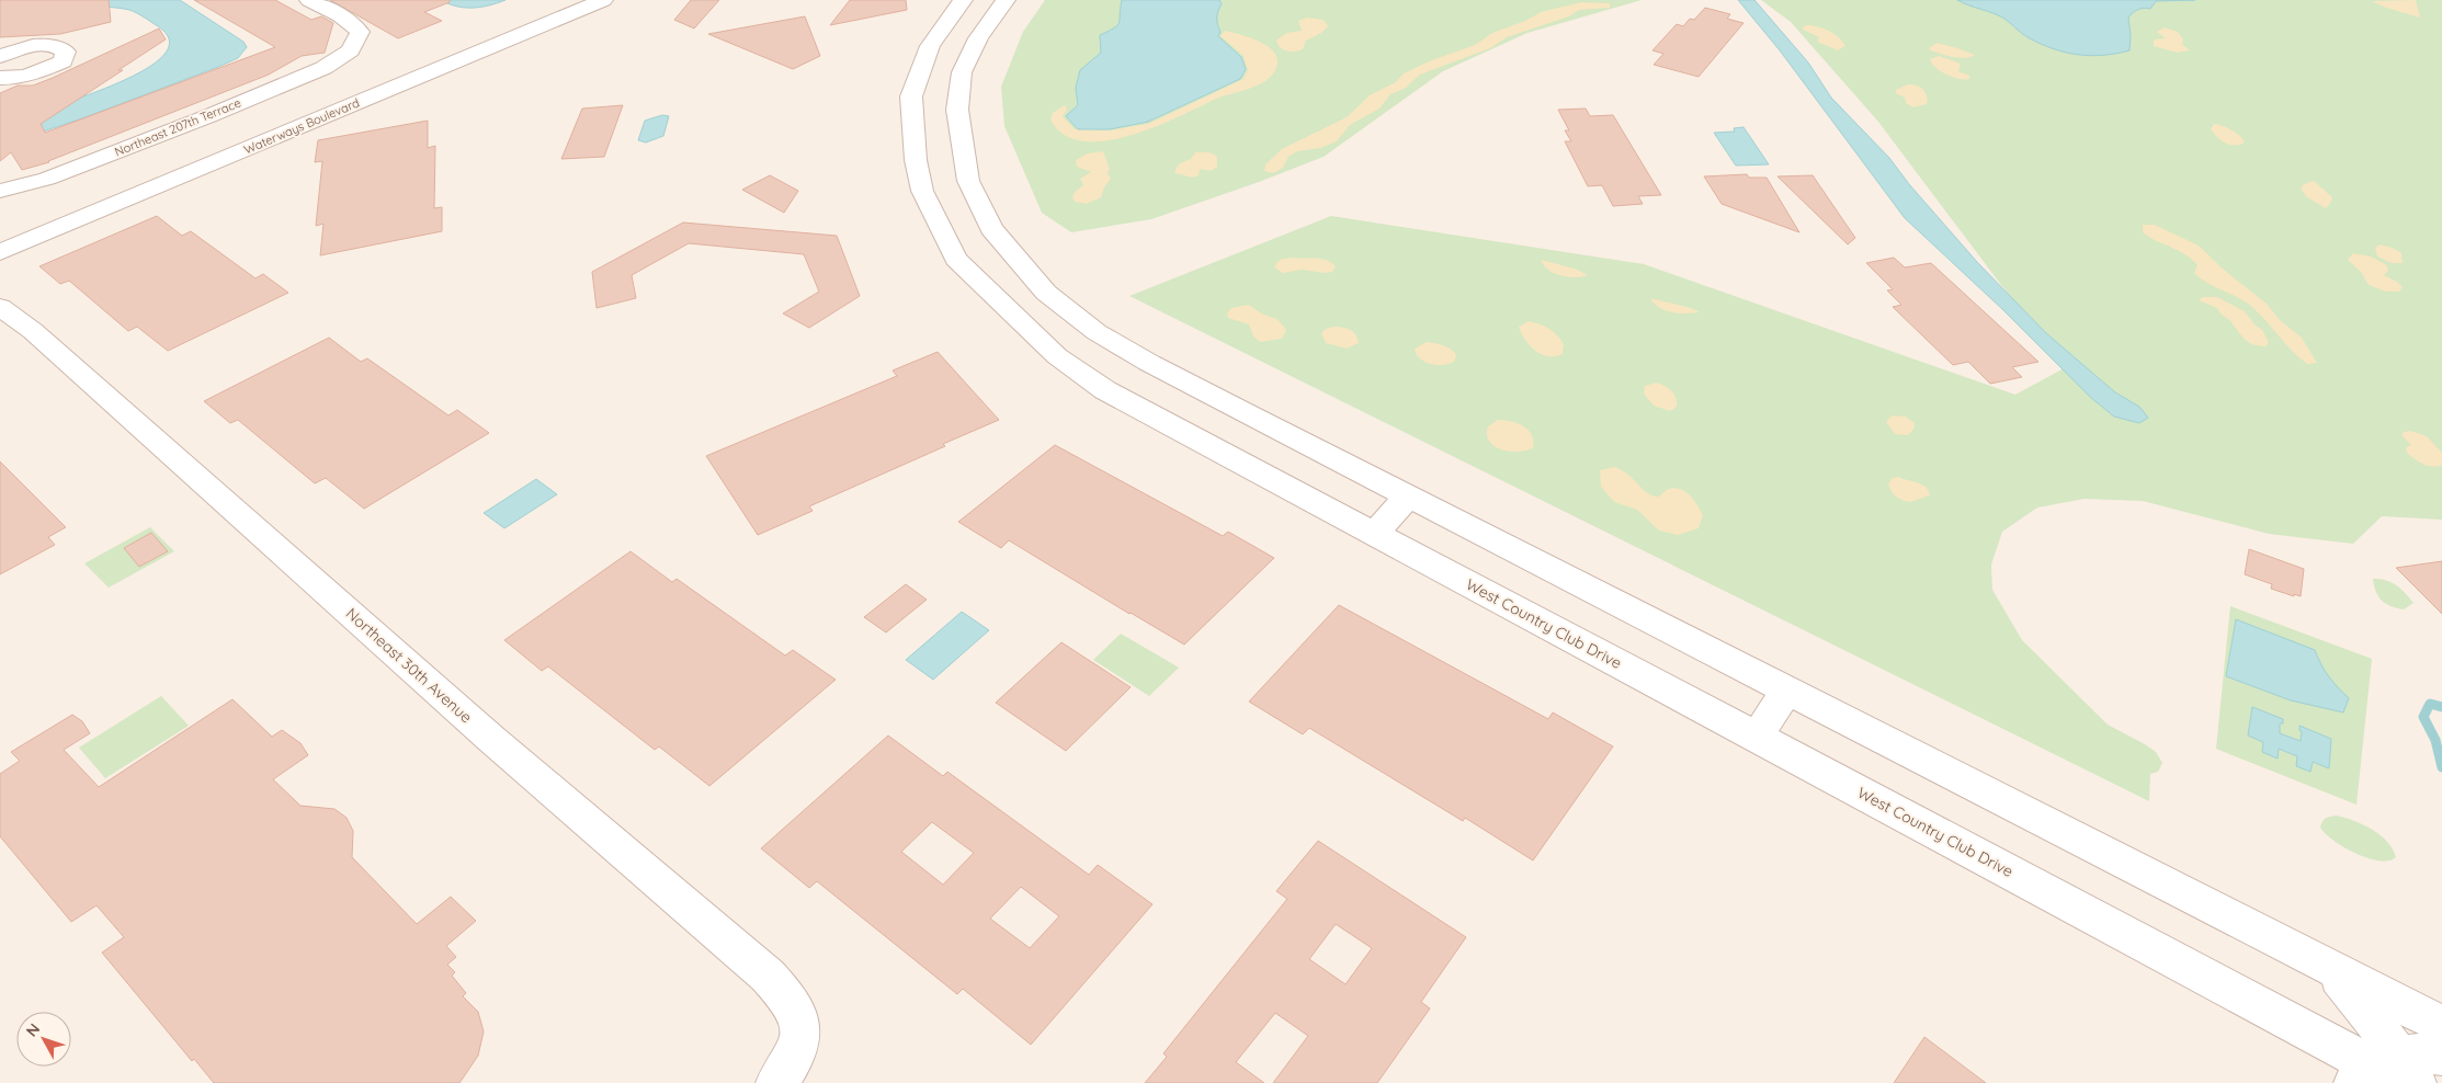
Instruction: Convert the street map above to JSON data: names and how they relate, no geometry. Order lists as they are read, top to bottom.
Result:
{
  "streets": {
    "street": [
      "Waterways Boulevard",
      "Northeast 207th Terrace",
      "West Country Club Drive",
      "Northeast 30th Avenue"
    ]
  },
  "north": "top left"
}
